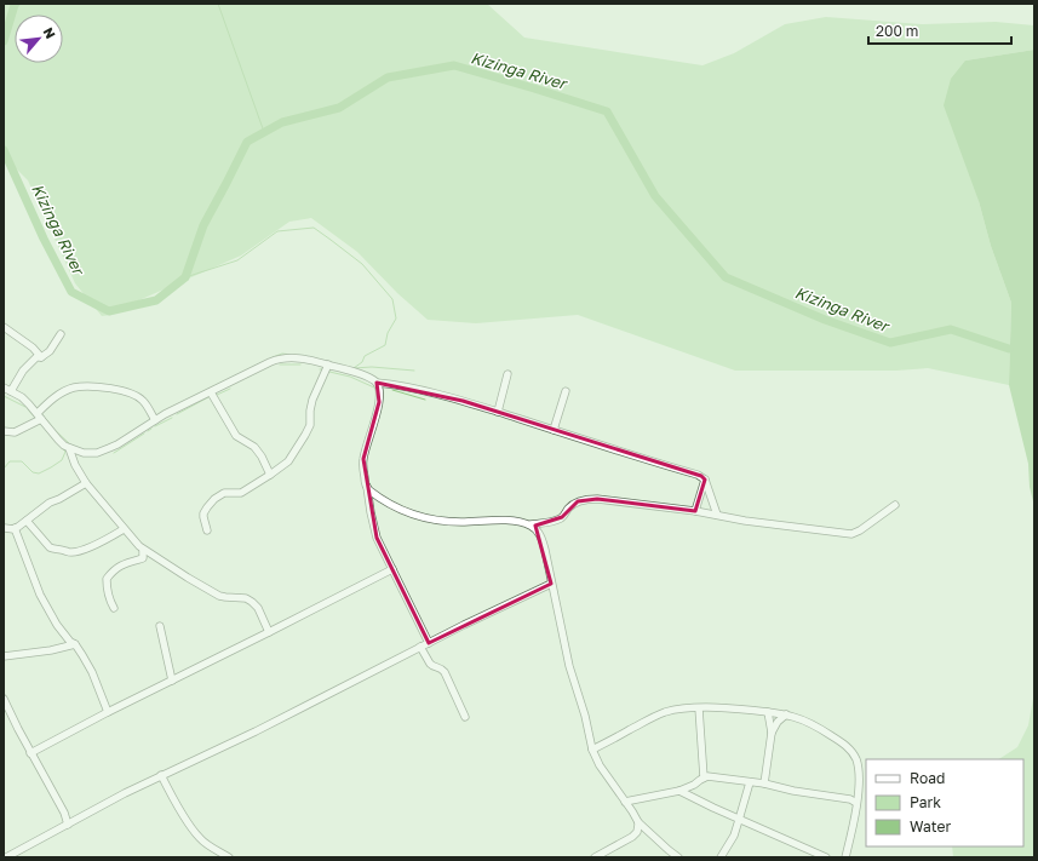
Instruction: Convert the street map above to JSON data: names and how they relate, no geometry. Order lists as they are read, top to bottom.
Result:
{
  "water": ["Kizinga River"],
  "legend": ["Road", "Park", "Water"],
  "scale_bar": "200 m",
  "north": "top right"
}
